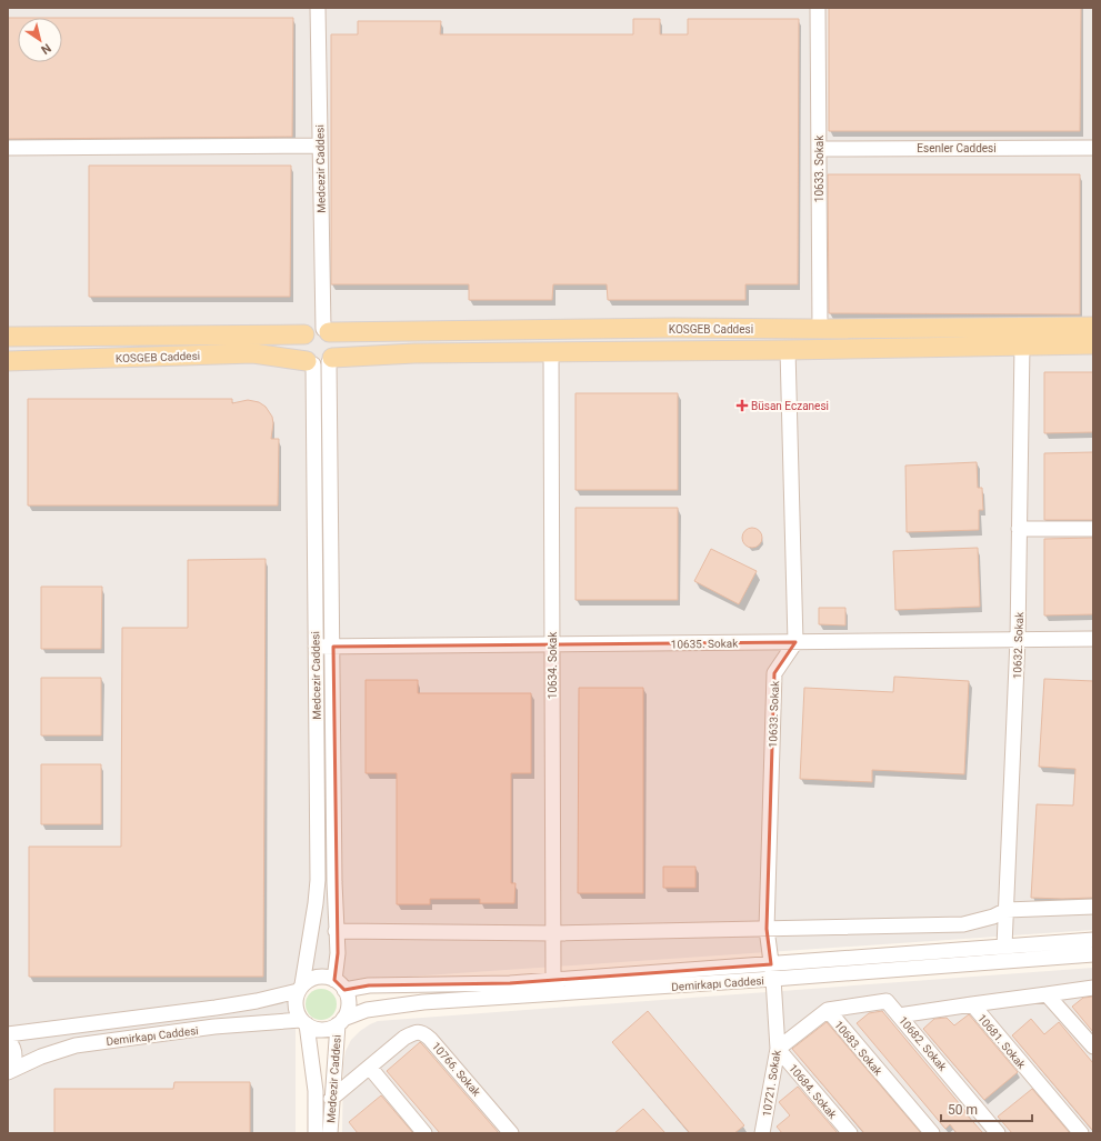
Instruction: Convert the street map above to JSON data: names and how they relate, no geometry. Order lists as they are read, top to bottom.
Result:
{
  "streets": {
    "main road": ["KOSGEB Caddesi"],
    "street": [
      "Esenler Caddesi",
      "Medcezir Caddesi",
      "10633. Sokak",
      "10635. Sokak",
      "10632. Sokak",
      "10634. Sokak",
      "Demirkapı Caddesi",
      "10681. Sokak",
      "10682. Sokak",
      "10683. Sokak",
      "10766. Sokak",
      "10721. Sokak",
      "10684. Sokak"
    ]
  },
  "crossings": [
    ["Esenler Caddesi", "10633. Sokak"],
    ["Medcezir Caddesi", "KOSGEB Caddesi"],
    ["Medcezir Caddesi", "10635. Sokak"],
    ["Medcezir Caddesi", "Demirkapı Caddesi"],
    ["Medcezir Caddesi", "10766. Sokak"],
    ["10633. Sokak", "KOSGEB Caddesi"],
    ["10633. Sokak", "10635. Sokak"],
    ["10633. Sokak", "Demirkapı Caddesi"],
    ["10633. Sokak", "10721. Sokak"],
    ["KOSGEB Caddesi", "10632. Sokak"],
    ["KOSGEB Caddesi", "10634. Sokak"],
    ["10635. Sokak", "10632. Sokak"],
    ["10635. Sokak", "10634. Sokak"],
    ["10632. Sokak", "Demirkapı Caddesi"],
    ["10634. Sokak", "Demirkapı Caddesi"],
    ["Demirkapı Caddesi", "10721. Sokak"],
    ["10681. Sokak", "10682. Sokak"],
    ["10682. Sokak", "10683. Sokak"],
    ["10683. Sokak", "10721. Sokak"],
    ["10683. Sokak", "10684. Sokak"],
    ["10721. Sokak", "10684. Sokak"]
  ],
  "places": {
    "health": ["Büsan Eczanesi"]
  },
  "scale_bar": "50 m",
  "north": "bottom right"
}
